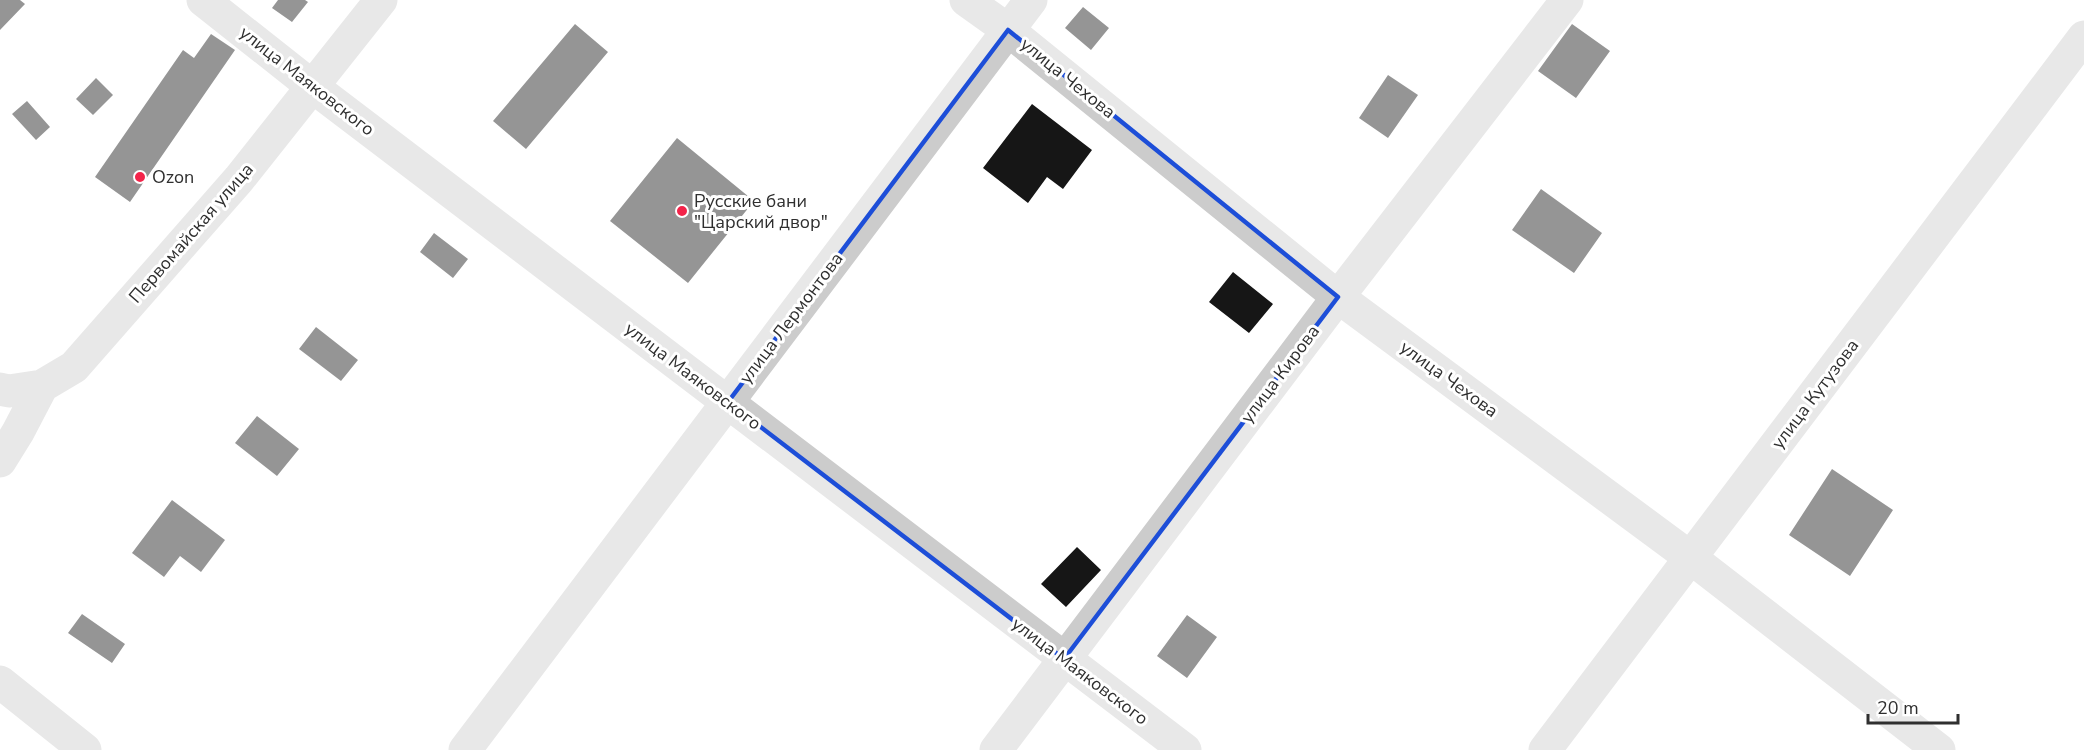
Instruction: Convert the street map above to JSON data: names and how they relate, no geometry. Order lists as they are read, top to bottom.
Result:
{
  "streets": {
    "street": [
      "улица Чехова",
      "улица Маяковского",
      "Первомайская улица",
      "улица Лермонтова",
      "улица Кирова",
      "улица Кутузова"
    ]
  },
  "crossings": [
    ["улица Чехова", "улица Лермонтова"],
    ["улица Чехова", "улица Кирова"],
    ["улица Чехова", "улица Кутузова"],
    ["улица Маяковского", "Первомайская улица"],
    ["улица Маяковского", "улица Лермонтова"],
    ["улица Маяковского", "улица Кирова"]
  ],
  "places": ["Ozon", "Русские бани \"Царский двор\""],
  "scale_bar": "20 m"
}
